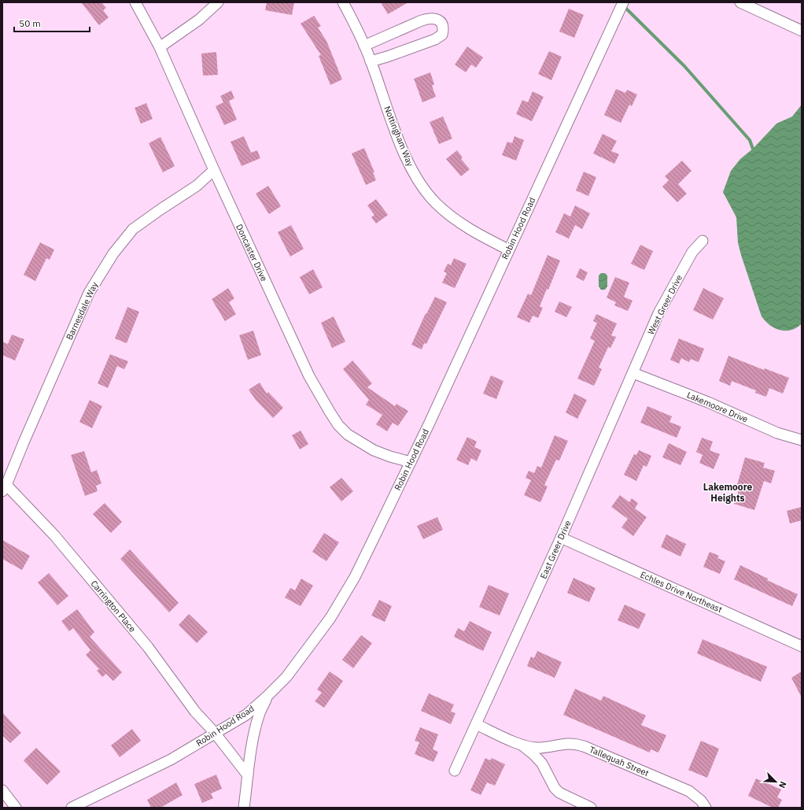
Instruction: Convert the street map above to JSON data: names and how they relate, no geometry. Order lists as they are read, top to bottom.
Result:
{
  "streets": {
    "street": [
      "Nottingham Way",
      "Robin Hood Road",
      "Doncaster Drive",
      "West Greer Drive",
      "Barnesdale Way",
      "Lakemoore Drive",
      "East Greer Drive",
      "Echles Drive Northeast",
      "Carrington Place",
      "Tallequah Street"
    ]
  },
  "crossings": [
    ["Nottingham Way", "Robin Hood Road"],
    ["Robin Hood Road", "Doncaster Drive"],
    ["Robin Hood Road", "Carrington Place"],
    ["Doncaster Drive", "Barnesdale Way"],
    ["West Greer Drive", "Lakemoore Drive"],
    ["West Greer Drive", "East Greer Drive"],
    ["Barnesdale Way", "Carrington Place"],
    ["Lakemoore Drive", "East Greer Drive"],
    ["East Greer Drive", "Echles Drive Northeast"],
    ["East Greer Drive", "Tallequah Street"]
  ],
  "districts": ["Lakemoore Heights"],
  "scale_bar": "50 m",
  "north": "bottom right"
}
